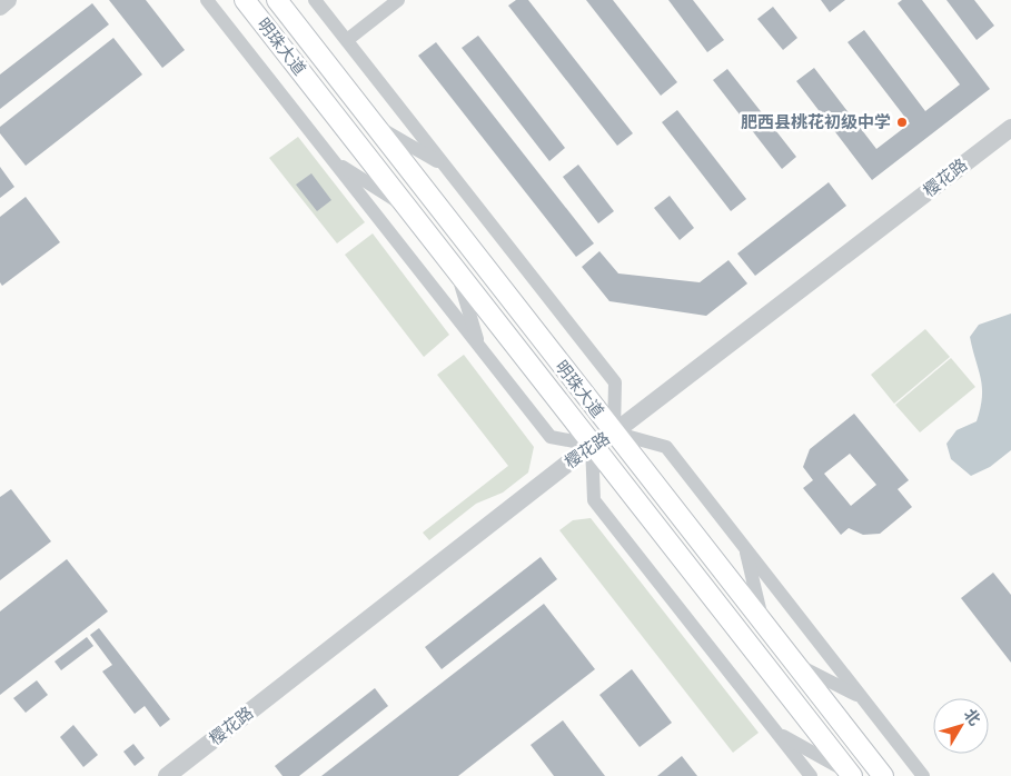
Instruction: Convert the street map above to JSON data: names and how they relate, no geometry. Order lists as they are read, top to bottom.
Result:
{
  "streets": {
    "main road": ["明珠大道"],
    "street": ["樱花路"]
  },
  "crossings": [
    ["明珠大道", "樱花路"]
  ],
  "places": ["肥西县桃花初级中学"],
  "north": "top right"
}
